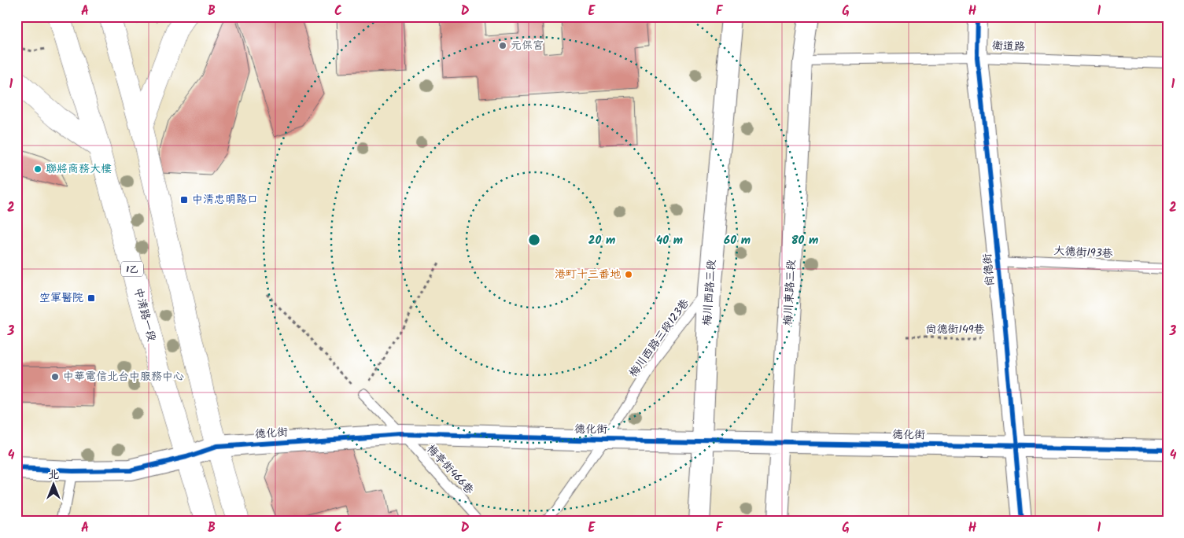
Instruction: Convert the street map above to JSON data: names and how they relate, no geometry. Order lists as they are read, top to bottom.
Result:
{
  "streets": {
    "main road": ["1乙", "中清路一段"],
    "street": [
      "尚德街",
      "梅川西路三段",
      "梅川東路三段",
      "德化街"
    ],
    "lane": [
      "衛道路",
      "大德街193巷",
      "梅川西路三段123巷",
      "梅亭街466巷"
    ],
    "path": ["尚德街149巷"]
  },
  "crossings": [
    ["衛道路", "尚德街"],
    ["衛道路", "梅川東路三段"],
    ["大德街193巷", "尚德街"],
    ["尚德街", "尚德街149巷"],
    ["尚德街", "德化街"],
    ["梅川西路三段", "梅川西路三段123巷"],
    ["梅川西路三段", "德化街"],
    ["梅川東路三段", "德化街"],
    ["中清路一段", "德化街"],
    ["梅川西路三段123巷", "德化街"],
    ["德化街", "梅亭街466巷"]
  ],
  "places": {
    "other": [
      "元保宮",
      "聯將商務大樓",
      "港町十三番地",
      "中華電信北台中服務中心"
    ],
    "transit": ["中清忠明路口", "空軍醫院"]
  },
  "north": "top",
  "grid": {
    "columns": [
      "A",
      "B",
      "C",
      "D",
      "E",
      "F",
      "G",
      "H",
      "I"
    ],
    "rows": [
      "1",
      "2",
      "3",
      "4"
    ]
  },
  "rings": [
    "20 m",
    "40 m",
    "60 m",
    "80 m"
  ]
}
